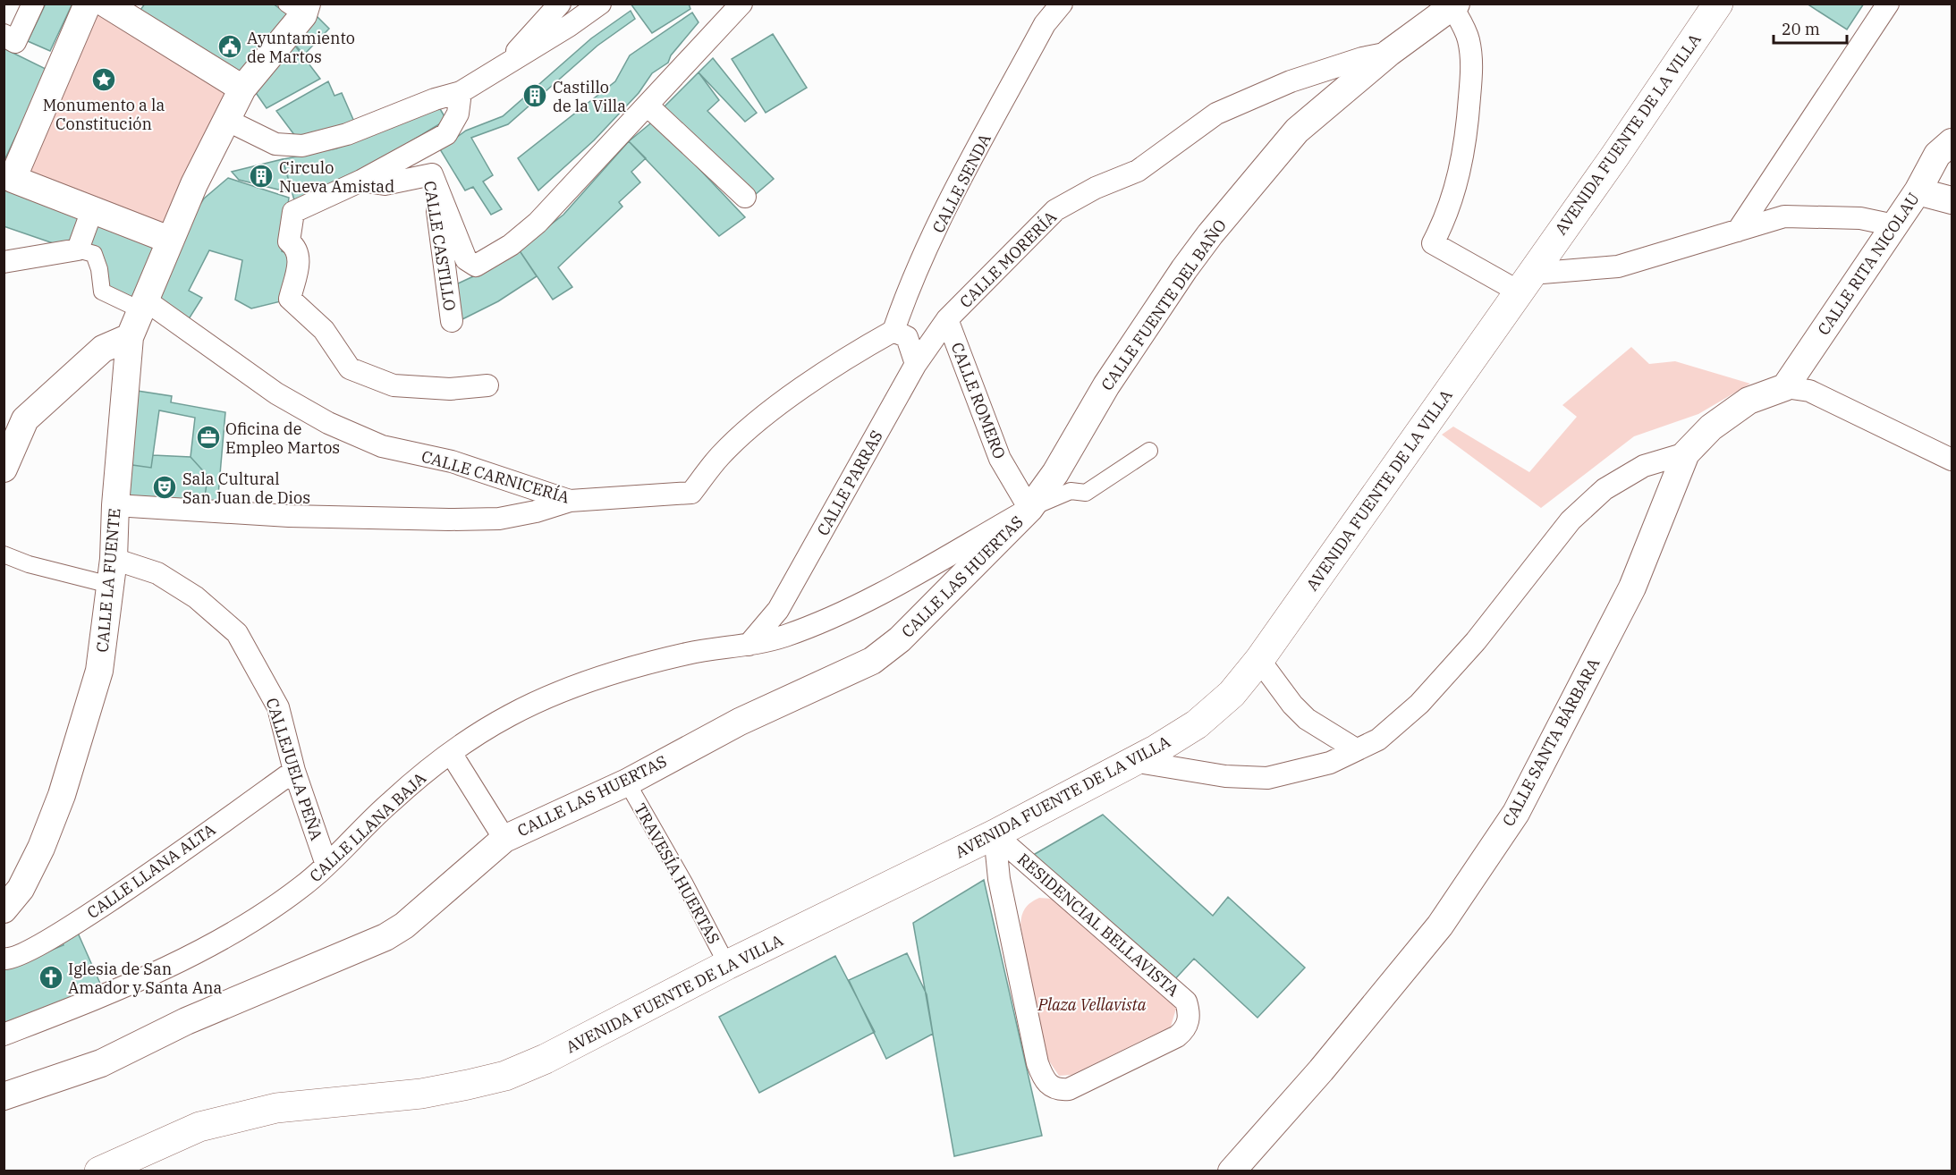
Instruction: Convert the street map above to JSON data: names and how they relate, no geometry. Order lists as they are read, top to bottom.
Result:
{
  "streets": {
    "main road": ["AVENIDA FUENTE DE LA VILLA"],
    "street": [
      "CALLE SENDA",
      "CALLE CASTILLO",
      "CALLE MORERÍA",
      "CALLE RITA NICOLAU",
      "CALLE FUENTE DEL BAÑO",
      "CALLE ROMERO",
      "CALLE CARNICERÍA",
      "CALLE PARRAS",
      "CALLE LAS HUERTAS",
      "CALLE LA FUENTE",
      "CALLE SANTA BÁRBARA",
      "CALLEJUELA PEÑA",
      "CALLE LLANA BAJA",
      "CALLE LLANA ALTA",
      "TRAVESÍA HUERTAS",
      "RESIDENCIAL BELLAVISTA"
    ]
  },
  "crossings": [
    ["AVENIDA FUENTE DE LA VILLA", "TRAVESÍA HUERTAS"],
    ["AVENIDA FUENTE DE LA VILLA", "RESIDENCIAL BELLAVISTA"],
    ["CALLE SENDA", "CALLE CARNICERÍA"],
    ["CALLE MORERÍA", "CALLE FUENTE DEL BAÑO"],
    ["CALLE MORERÍA", "CALLE ROMERO"],
    ["CALLE MORERÍA", "CALLE PARRAS"],
    ["CALLE RITA NICOLAU", "CALLE SANTA BÁRBARA"],
    ["CALLE FUENTE DEL BAÑO", "CALLE ROMERO"],
    ["CALLE FUENTE DEL BAÑO", "CALLE LAS HUERTAS"],
    ["CALLE FUENTE DEL BAÑO", "CALLE LLANA BAJA"],
    ["CALLE ROMERO", "CALLE PARRAS"],
    ["CALLE ROMERO", "CALLE LAS HUERTAS"],
    ["CALLE ROMERO", "CALLE LLANA BAJA"],
    ["CALLE CARNICERÍA", "CALLE LA FUENTE"],
    ["CALLE PARRAS", "CALLE LLANA BAJA"],
    ["CALLE LAS HUERTAS", "CALLE LLANA BAJA"],
    ["CALLE LAS HUERTAS", "TRAVESÍA HUERTAS"],
    ["CALLE LA FUENTE", "CALLEJUELA PEÑA"],
    ["CALLEJUELA PEÑA", "CALLE LLANA BAJA"],
    ["CALLEJUELA PEÑA", "CALLE LLANA ALTA"]
  ],
  "parks": ["Plaza Vellavista"],
  "places": {
    "public building": ["Ayuntamiento de Martos"],
    "place": ["Monumento a la Constitución"],
    "building": ["Castillo de la Villa", "Circulo Nueva Amistad"],
    "office": ["Oficina de Empleo Martos"],
    "theatre": ["Sala Cultural San Juan de Dios"],
    "church": ["Iglesia de San Amador y Santa Ana"]
  },
  "scale_bar": "20 m"
}
